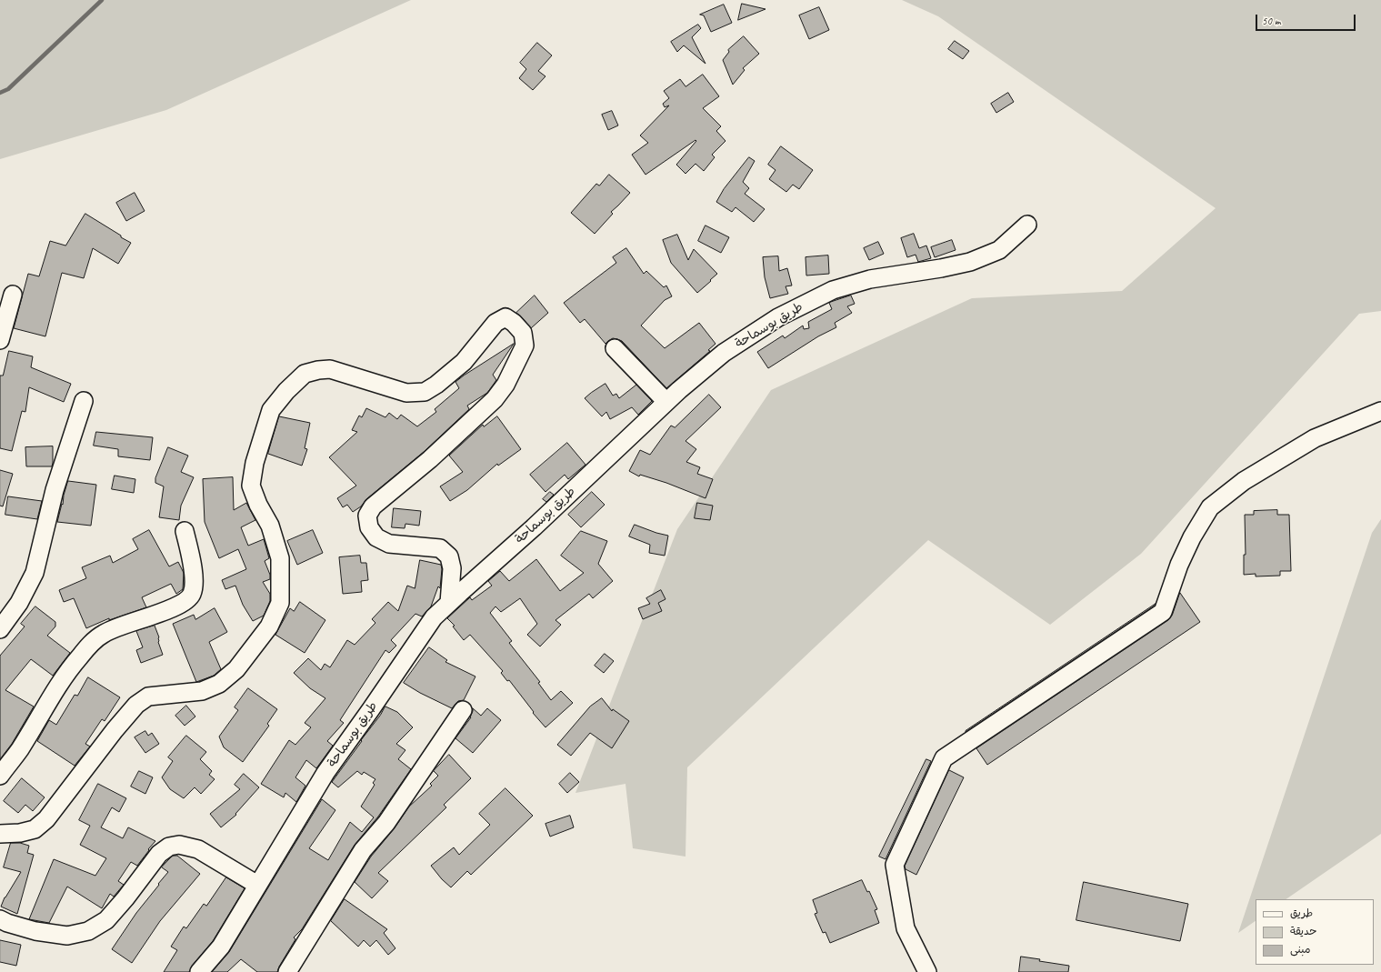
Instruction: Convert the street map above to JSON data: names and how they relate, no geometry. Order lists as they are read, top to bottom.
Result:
{
  "streets": {
    "street": ["طريق بوسماحة"]
  },
  "legend": ["طريق", "حديقة", "مبنى"],
  "scale_bar": "50 m"
}
